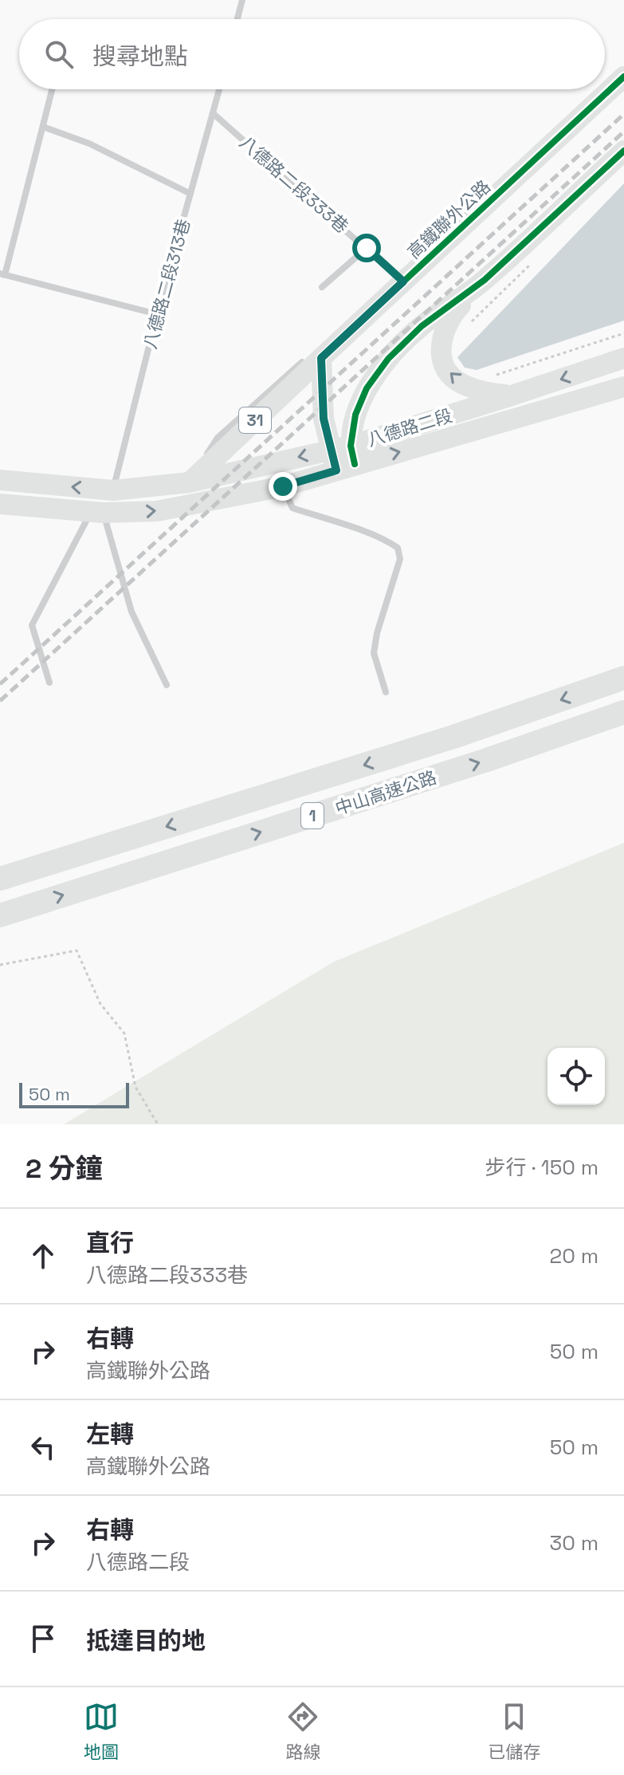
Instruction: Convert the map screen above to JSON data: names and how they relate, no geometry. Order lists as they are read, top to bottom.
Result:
{
  "streets": {
    "highway": ["中山高速公路", "1"],
    "main road": ["高鐵聯外公路", "31", "八德路二段"],
    "lane": ["八德路二段333巷", "八德路二段313巷"]
  },
  "crossings": [
    ["八德路二段333巷", "高鐵聯外公路"],
    ["八德路二段333巷", "八德路二段313巷"],
    ["高鐵聯外公路", "31"],
    ["八德路二段313巷", "八德路二段"],
    ["31", "八德路二段"]
  ],
  "scale_bar": "50 m",
  "page": {
    "search": "搜尋地點",
    "scale": "50 m",
    "heading": ["2 分鐘", "步行 · 150 m"],
    "list": [
      ["直行", "八德路二段333巷", "20 m"],
      ["右轉", "高鐵聯外公路", "50 m"],
      ["左轉", "高鐵聯外公路", "50 m"],
      ["右轉", "八德路二段", "30 m"],
      "抵達目的地"
    ],
    "nav": ["地圖", "路線", "已儲存"]
  }
}
